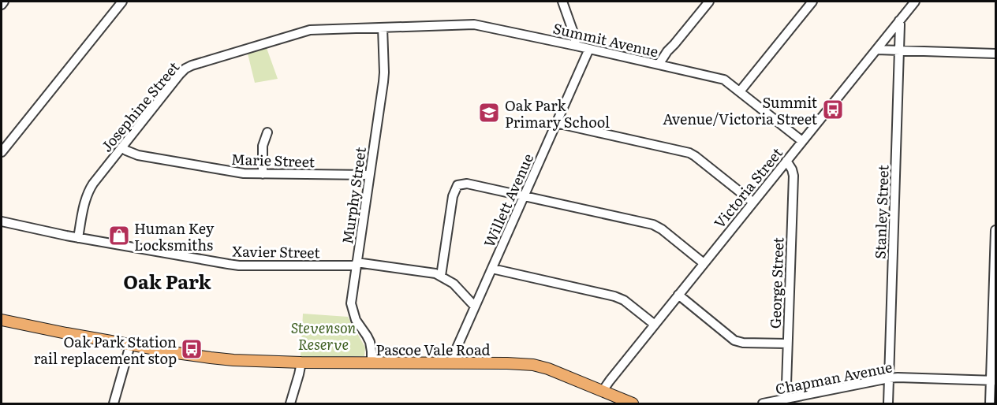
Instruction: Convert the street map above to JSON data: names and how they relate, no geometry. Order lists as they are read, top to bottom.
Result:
{
  "streets": {
    "main road": ["Pascoe Vale Road"],
    "street": [
      "Summit Avenue",
      "Josephine Street",
      "Marie Street",
      "Victoria Street",
      "Murphy Street",
      "Willett Avenue",
      "Stanley Street",
      "Xavier Street",
      "George Street",
      "Chapman Avenue"
    ]
  },
  "crossings": [
    ["Summit Avenue", "Josephine Street"],
    ["Summit Avenue", "Victoria Street"],
    ["Summit Avenue", "Murphy Street"],
    ["Summit Avenue", "Willett Avenue"],
    ["Josephine Street", "Marie Street"],
    ["Josephine Street", "Murphy Street"],
    ["Josephine Street", "Xavier Street"],
    ["Marie Street", "Murphy Street"],
    ["Victoria Street", "Stanley Street"],
    ["Victoria Street", "George Street"],
    ["Victoria Street", "Pascoe Vale Road"],
    ["Murphy Street", "Xavier Street"],
    ["Murphy Street", "Pascoe Vale Road"],
    ["Willett Avenue", "Xavier Street"],
    ["Willett Avenue", "Pascoe Vale Road"],
    ["Stanley Street", "Chapman Avenue"],
    ["George Street", "Chapman Avenue"]
  ],
  "districts": ["Oak Park"],
  "parks": ["Stevenson Reserve"],
  "places": {
    "bus stop": ["Summit Avenue/Victoria Street", "Oak Park Station rail replacement stop"],
    "school or university": ["Oak Park Primary School"],
    "shop": ["Human Key Locksmiths"]
  }
}
